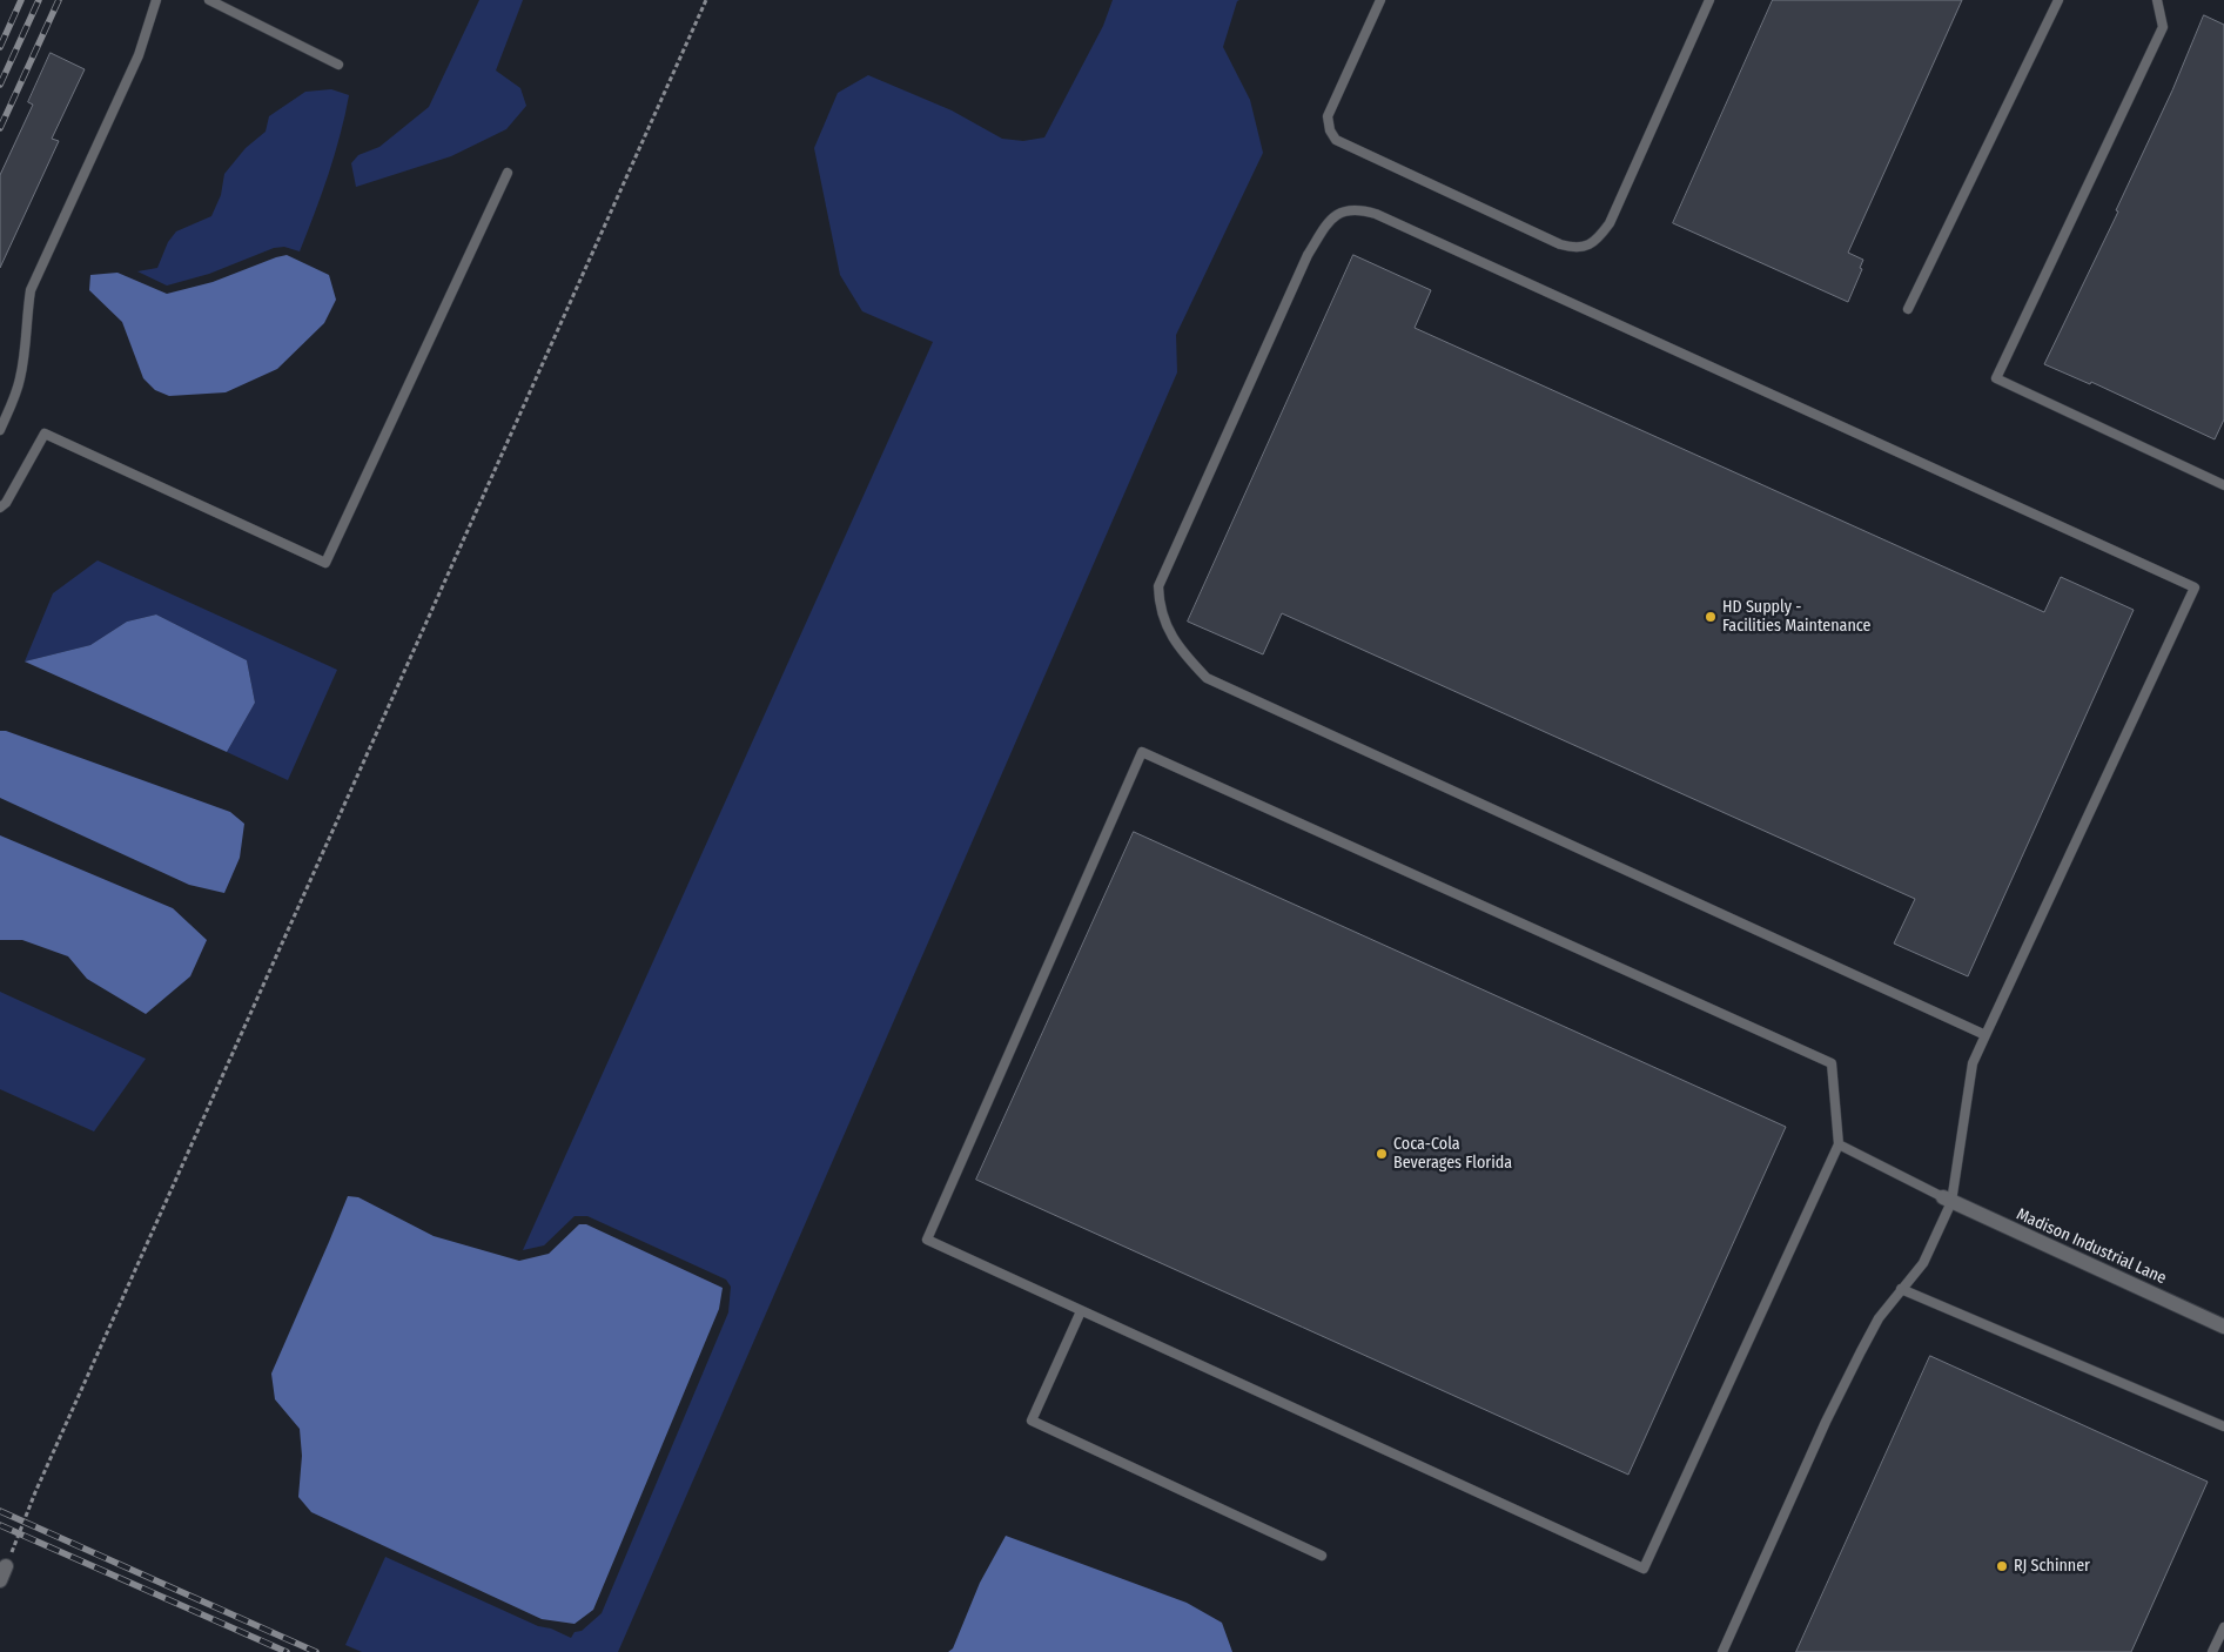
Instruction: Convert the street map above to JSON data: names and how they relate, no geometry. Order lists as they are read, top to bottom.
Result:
{
  "streets": {
    "street": ["Madison Industrial Lane"]
  },
  "places": ["HD Supply - Facilities Maintenance", "Coca-Cola Beverages Florida", "RJ Schinner"]
}
